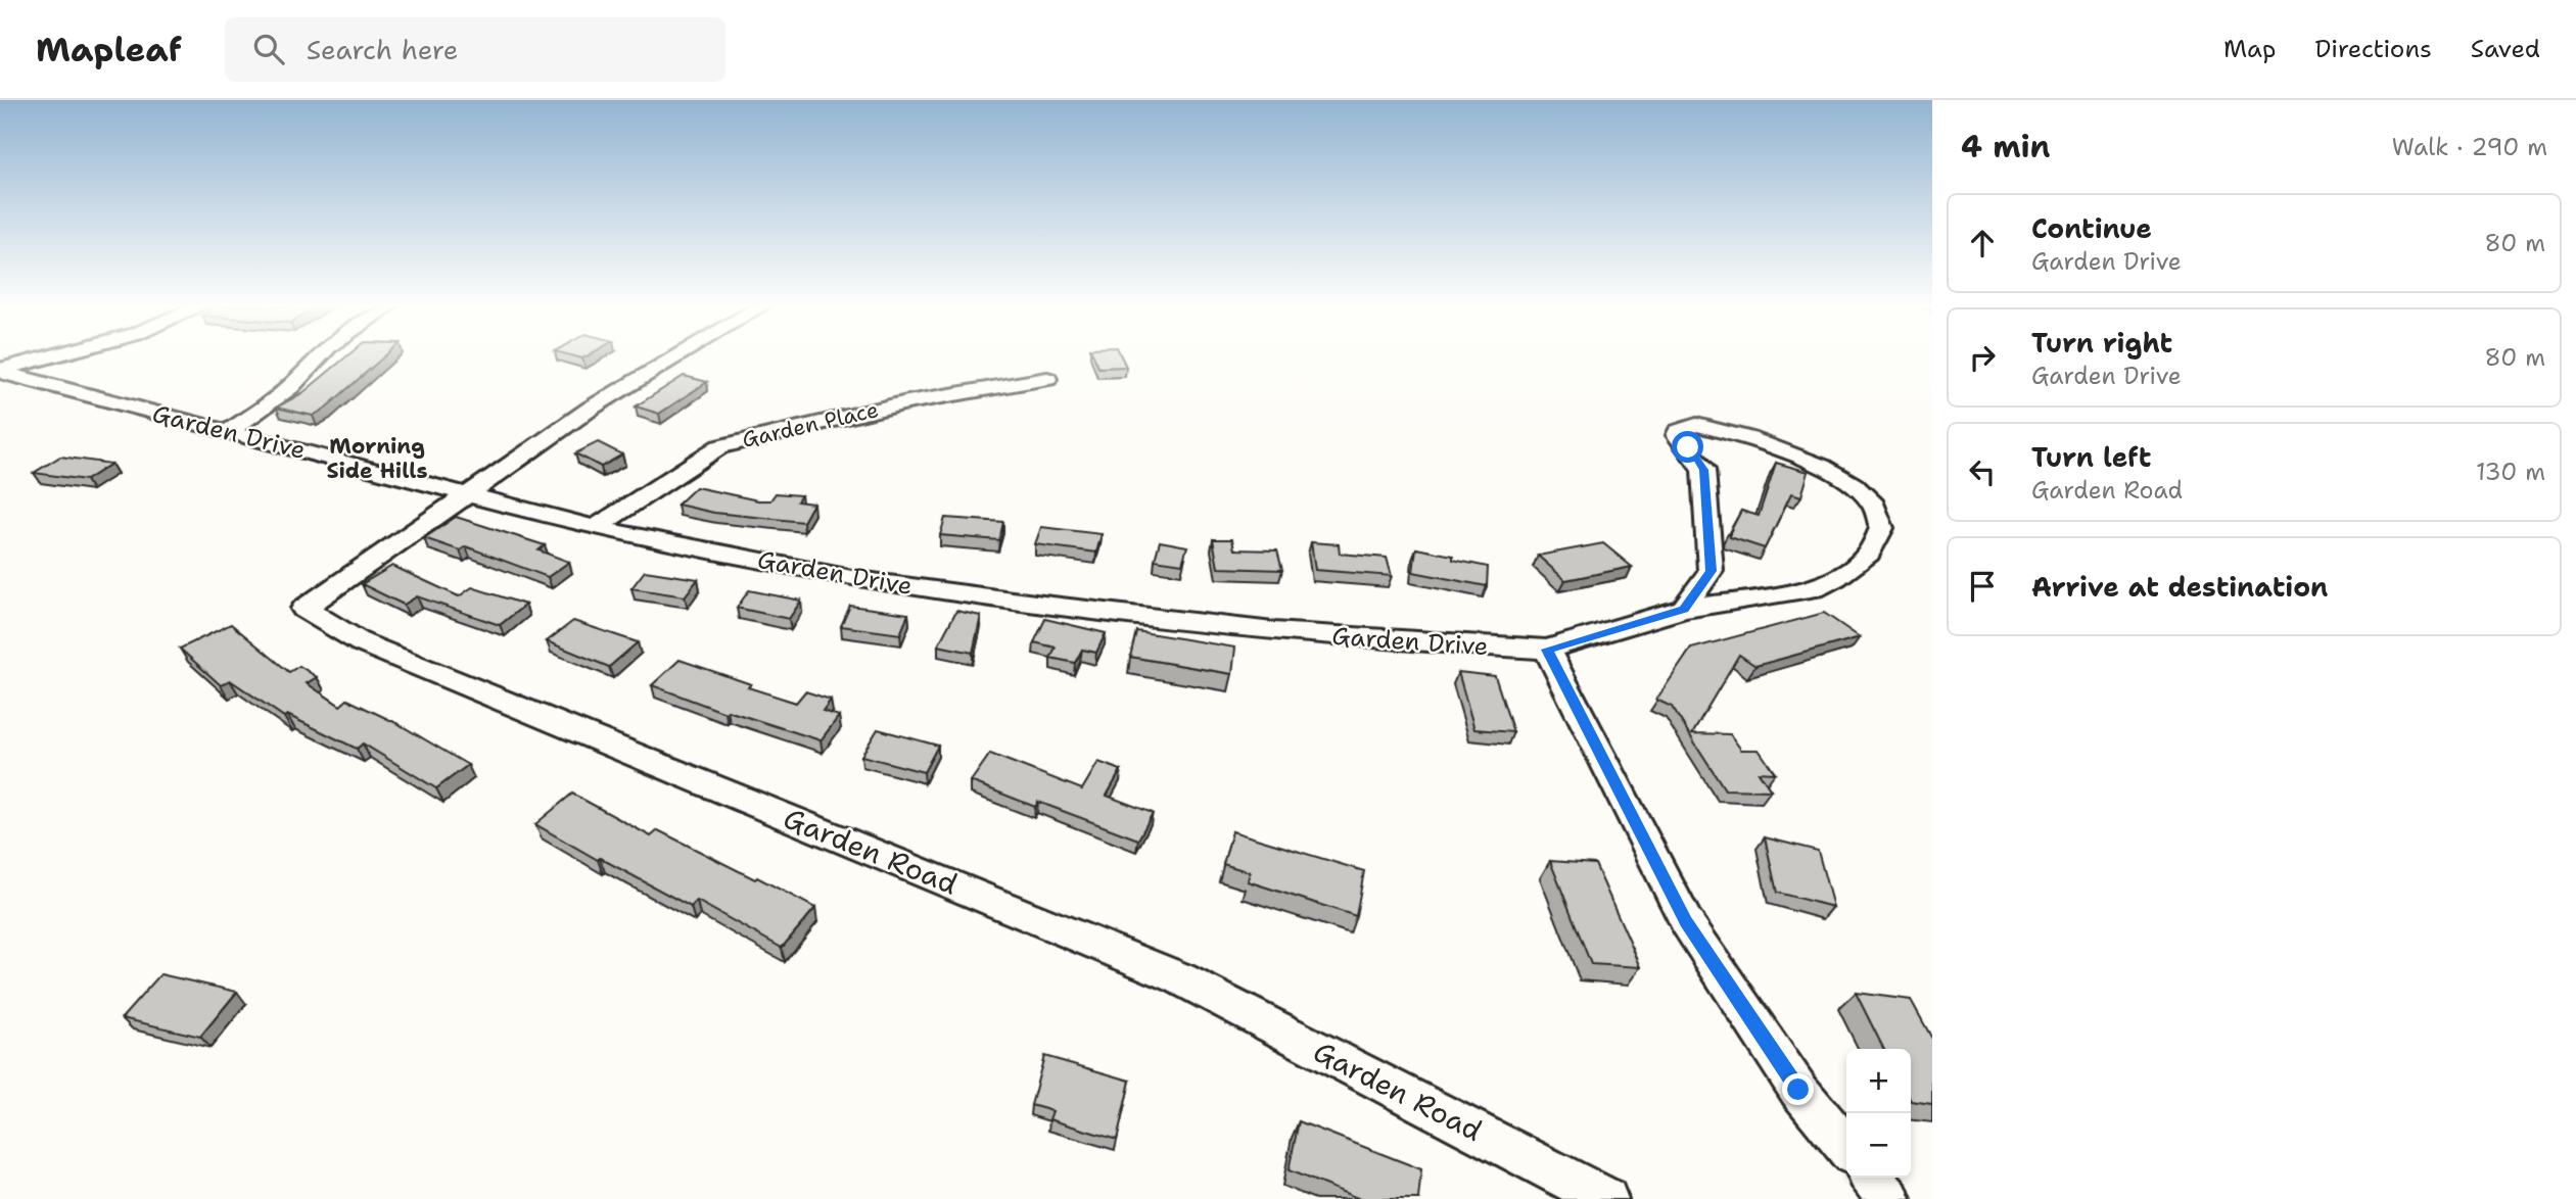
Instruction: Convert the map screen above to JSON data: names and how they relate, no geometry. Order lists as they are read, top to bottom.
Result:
{
  "streets": {
    "street": ["Garden Place", "Garden Drive", "Garden Road"]
  },
  "crossings": [
    ["Garden Place", "Garden Drive"],
    ["Garden Drive", "Garden Road"]
  ],
  "districts": ["Morning Side Hills"],
  "page": {
    "header": "Mapleaf",
    "search": "Search here",
    "nav": ["Map", "Directions", "Saved"],
    "heading": ["4 min", "Walk · 290 m"],
    "list": [
      ["Continue", "Garden Drive", "80 m"],
      ["Turn right", "Garden Drive", "80 m"],
      ["Turn left", "Garden Road", "130 m"],
      "Arrive at destination"
    ],
    "map_buttons": ["+", "−"]
  }
}
